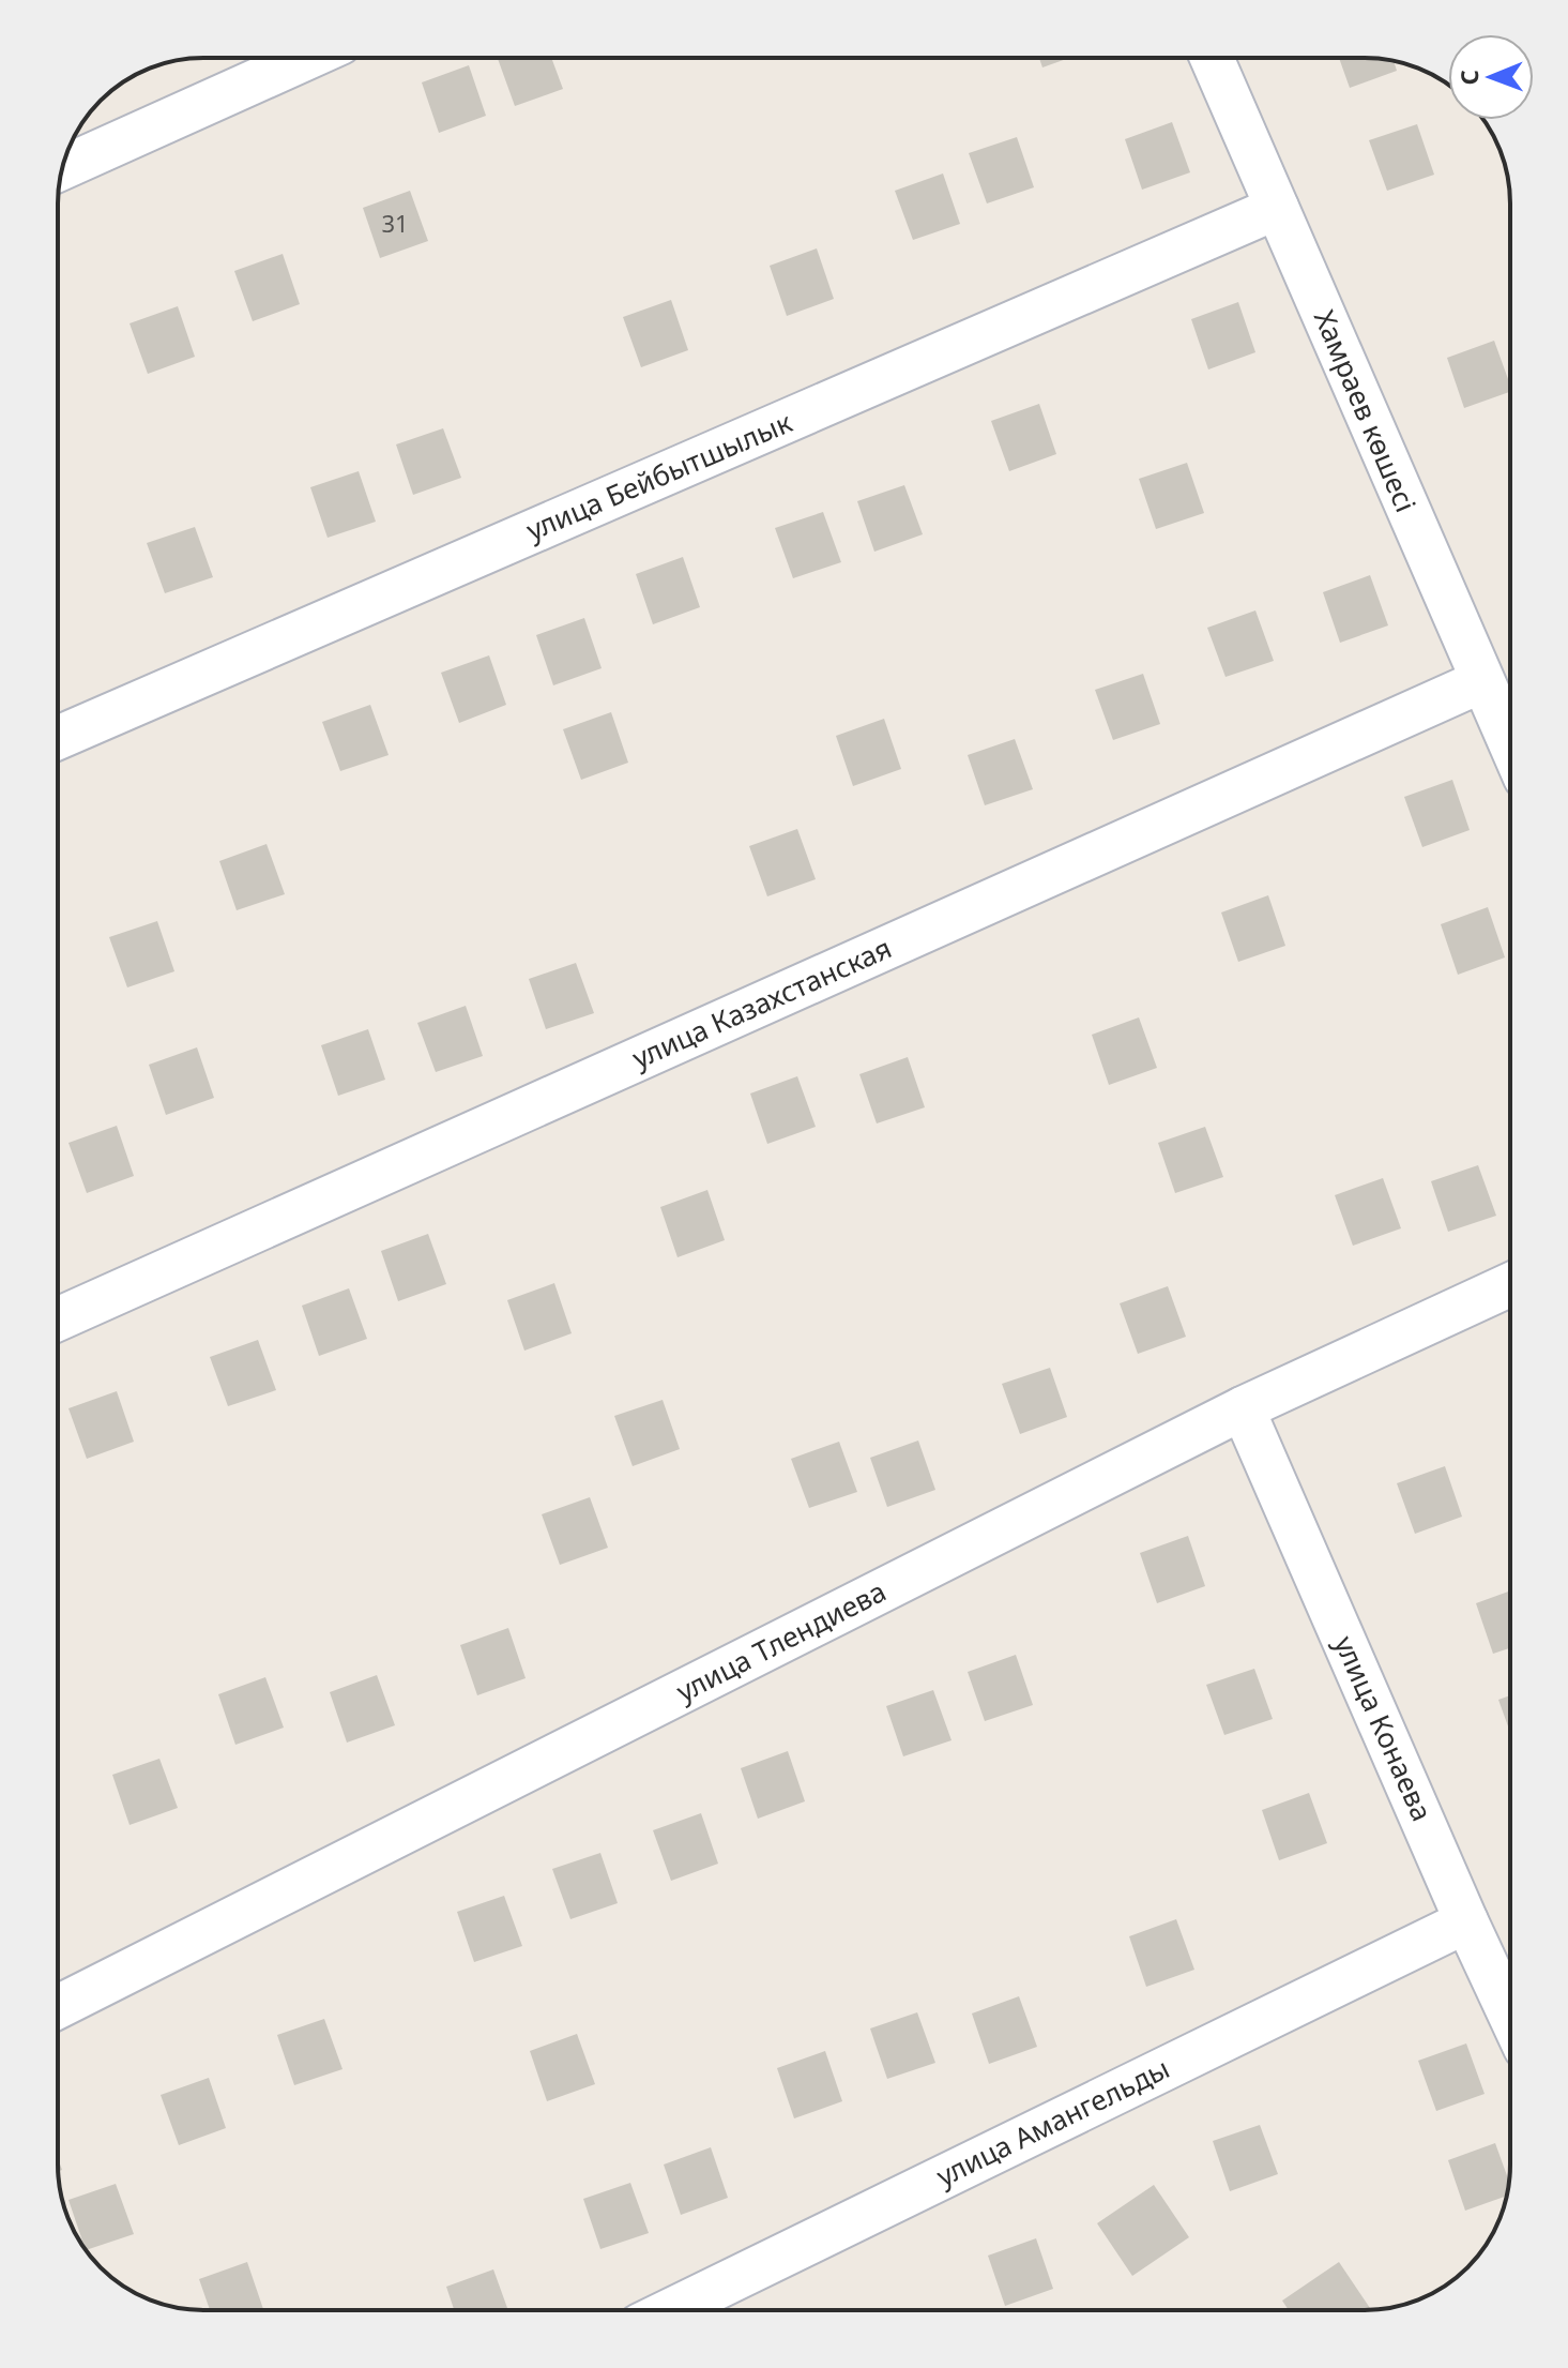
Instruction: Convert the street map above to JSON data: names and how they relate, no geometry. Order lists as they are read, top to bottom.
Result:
{
  "streets": {
    "street": [
      "Хамраев көшесі",
      "улица Бейбытшылык",
      "улица Казахстанская",
      "улица Тлендиева",
      "улица Конаева",
      "улица Амангельды"
    ]
  },
  "crossings": [
    ["Хамраев көшесі", "улица Бейбытшылык"],
    ["Хамраев көшесі", "улица Казахстанская"],
    ["улица Тлендиева", "улица Конаева"],
    ["улица Конаева", "улица Амангельды"]
  ],
  "house_numbers": ["31"],
  "north": "left"
}
